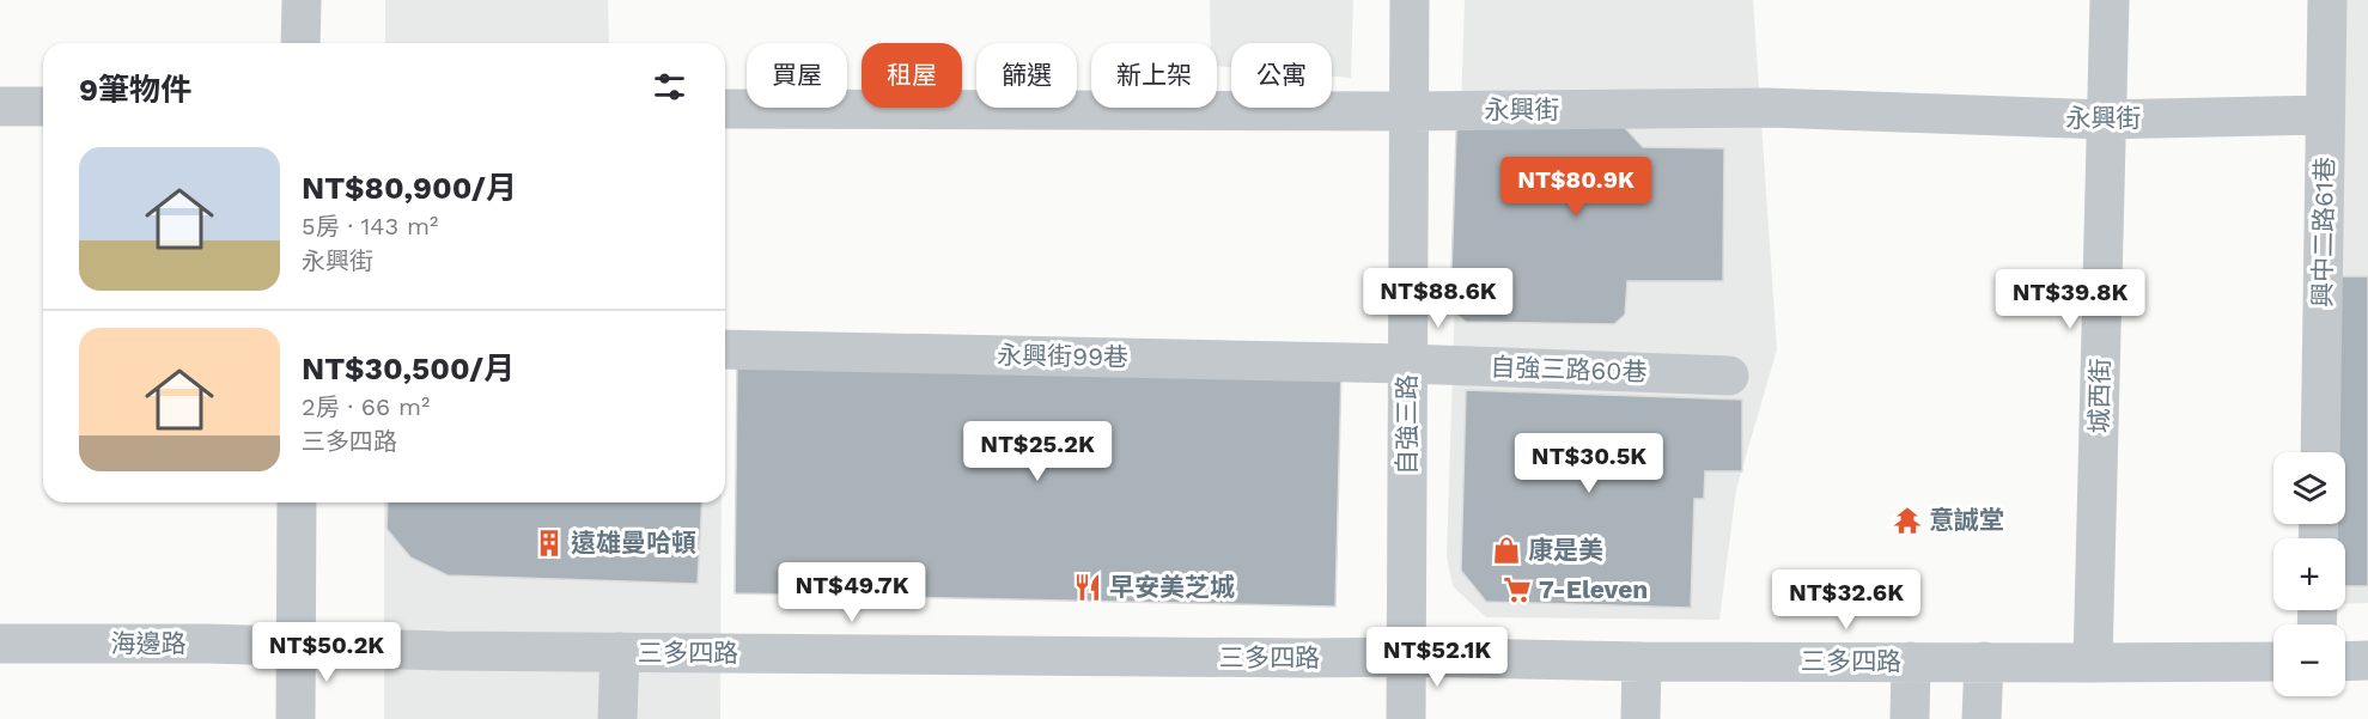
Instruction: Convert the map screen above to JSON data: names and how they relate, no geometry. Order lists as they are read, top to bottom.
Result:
{
  "streets": {
    "street": [
      "永興街",
      "興中二路61巷",
      "永興街99巷",
      "自強三路60巷",
      "城西街",
      "自強三路",
      "海邊路",
      "三多四路"
    ]
  },
  "crossings": [
    ["永興街", "興中二路61巷"],
    ["永興街", "城西街"],
    ["永興街", "自強三路"],
    ["永興街99巷", "自強三路60巷"],
    ["永興街99巷", "自強三路"],
    ["自強三路60巷", "自強三路"],
    ["城西街", "三多四路"],
    ["自強三路", "三多四路"],
    ["海邊路", "三多四路"]
  ],
  "places": {
    "temple": ["意誠堂"],
    "building": ["遠雄曼哈頓"],
    "shop": ["康是美"],
    "restaurant": ["早安美芝城"],
    "supermarket": ["7-Eleven"]
  },
  "page": {
    "chip": [
      "買屋",
      "租屋",
      "篩選",
      "新上架",
      "公寓"
    ],
    "heading": "9筆物件",
    "list": [
      {
        "name": "NT$80,900/月",
        "note": "5房 · 143 m² · 永興街"
      },
      {
        "name": "NT$30,500/月",
        "note": "2房 · 66 m² · 三多四路"
      }
    ],
    "price": [
      "NT$80.9K",
      "NT$88.6K",
      "NT$39.8K",
      "NT$25.2K",
      "NT$30.5K",
      "NT$49.7K",
      "NT$32.6K",
      "NT$50.2K",
      "NT$52.1K"
    ],
    "map_buttons": ["+", "−"]
  }
}
